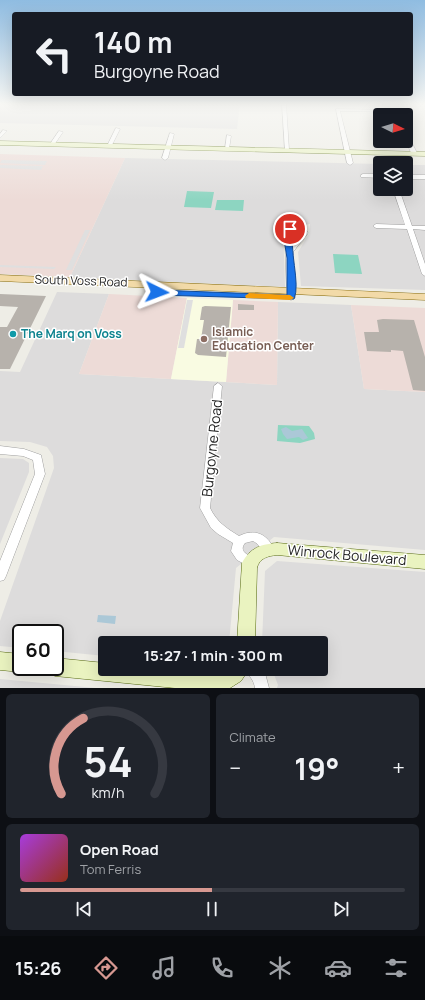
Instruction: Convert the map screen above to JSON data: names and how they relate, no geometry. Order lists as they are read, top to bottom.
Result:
{
  "streets": {
    "main road": ["South Voss Road"],
    "street": ["Burgoyne Road", "Winrock Boulevard"]
  },
  "places": ["The Marq on Voss", "Islamic Education Center"],
  "north": "right",
  "page": {
    "turn": ["140 m", "Burgoyne Road"],
    "limit": "60",
    "trip": "15:27 · 1 min · 300 m",
    "tile": "Climate",
    "heat": ["−", "19°", "+"],
    "song": ["Open Road", "Tom Ferris"],
    "tabs": "15:26",
    "gauge": ["54", "km/h"]
  }
}
